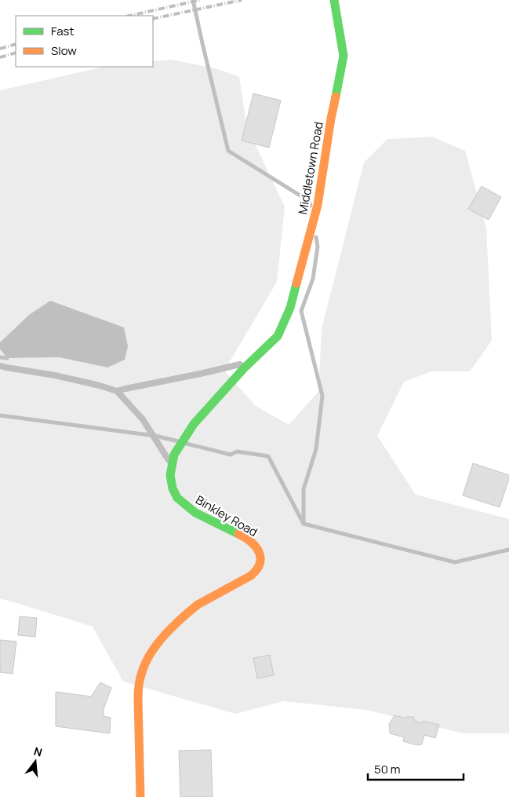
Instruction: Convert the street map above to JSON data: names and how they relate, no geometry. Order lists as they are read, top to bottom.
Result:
{
  "streets": {
    "street": ["Middletown Road", "Binkley Road"]
  },
  "crossings": [
    ["Middletown Road", "Binkley Road"]
  ],
  "legend": ["Fast", "Slow"],
  "scale_bar": "50 m",
  "north": "top"
}
